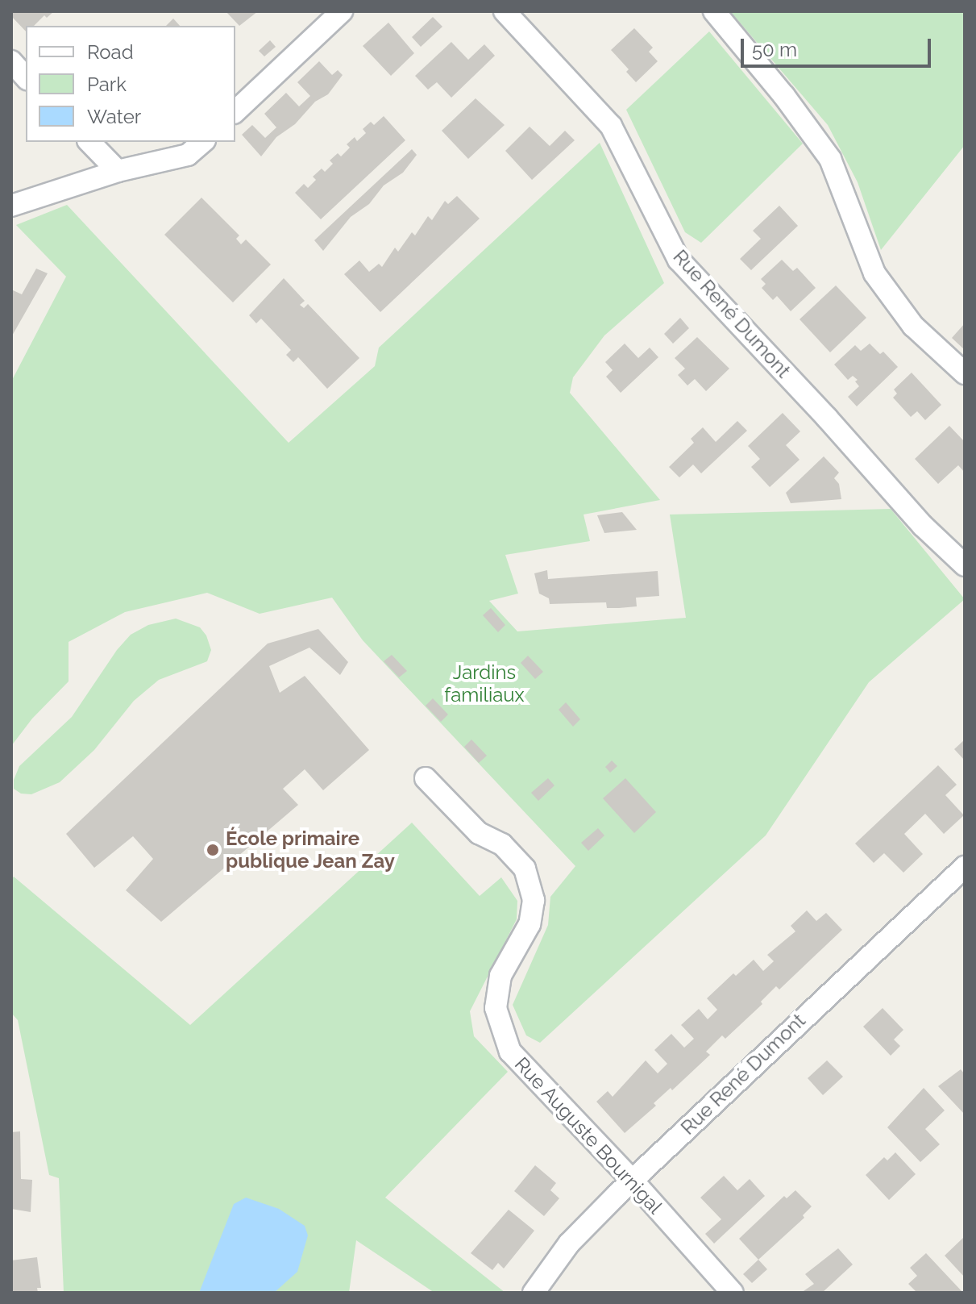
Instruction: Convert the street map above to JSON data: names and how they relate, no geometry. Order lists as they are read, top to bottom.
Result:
{
  "streets": {
    "street": ["Rue René Dumont", "Rue Auguste Bournigal"]
  },
  "crossings": [
    ["Rue René Dumont", "Rue Auguste Bournigal"]
  ],
  "parks": ["Jardins familiaux"],
  "places": ["École primaire publique Jean Zay"],
  "legend": ["Road", "Park", "Water"],
  "scale_bar": "50 m"
}
